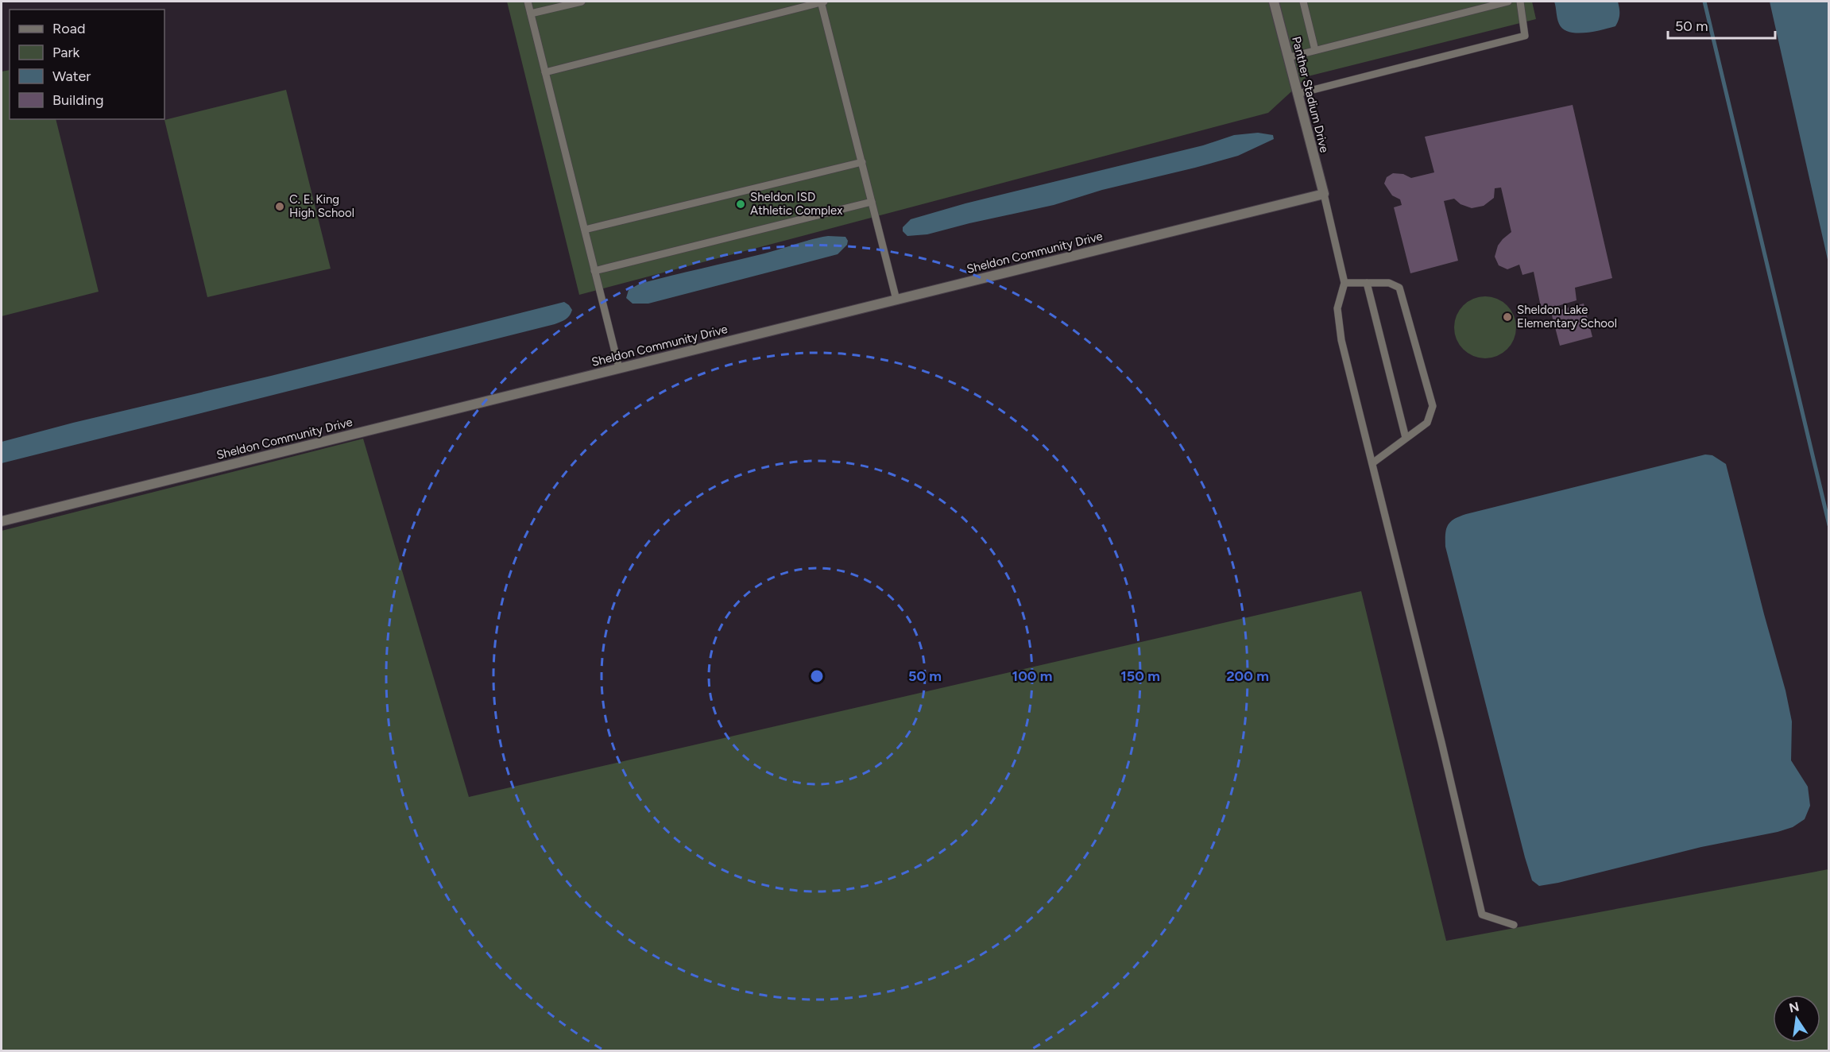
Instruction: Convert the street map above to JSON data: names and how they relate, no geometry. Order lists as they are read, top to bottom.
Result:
{
  "streets": {
    "street": ["Panther Stadium Drive", "Sheldon Community Drive"]
  },
  "crossings": [
    ["Panther Stadium Drive", "Sheldon Community Drive"]
  ],
  "places": ["Sheldon ISD Athletic Complex", "C. E. King High School", "Sheldon Lake Elementary School"],
  "legend": [
    "Road",
    "Park",
    "Water",
    "Building"
  ],
  "scale_bar": "50 m",
  "north": "top",
  "rings": [
    "50 m",
    "100 m",
    "150 m",
    "200 m"
  ]
}
